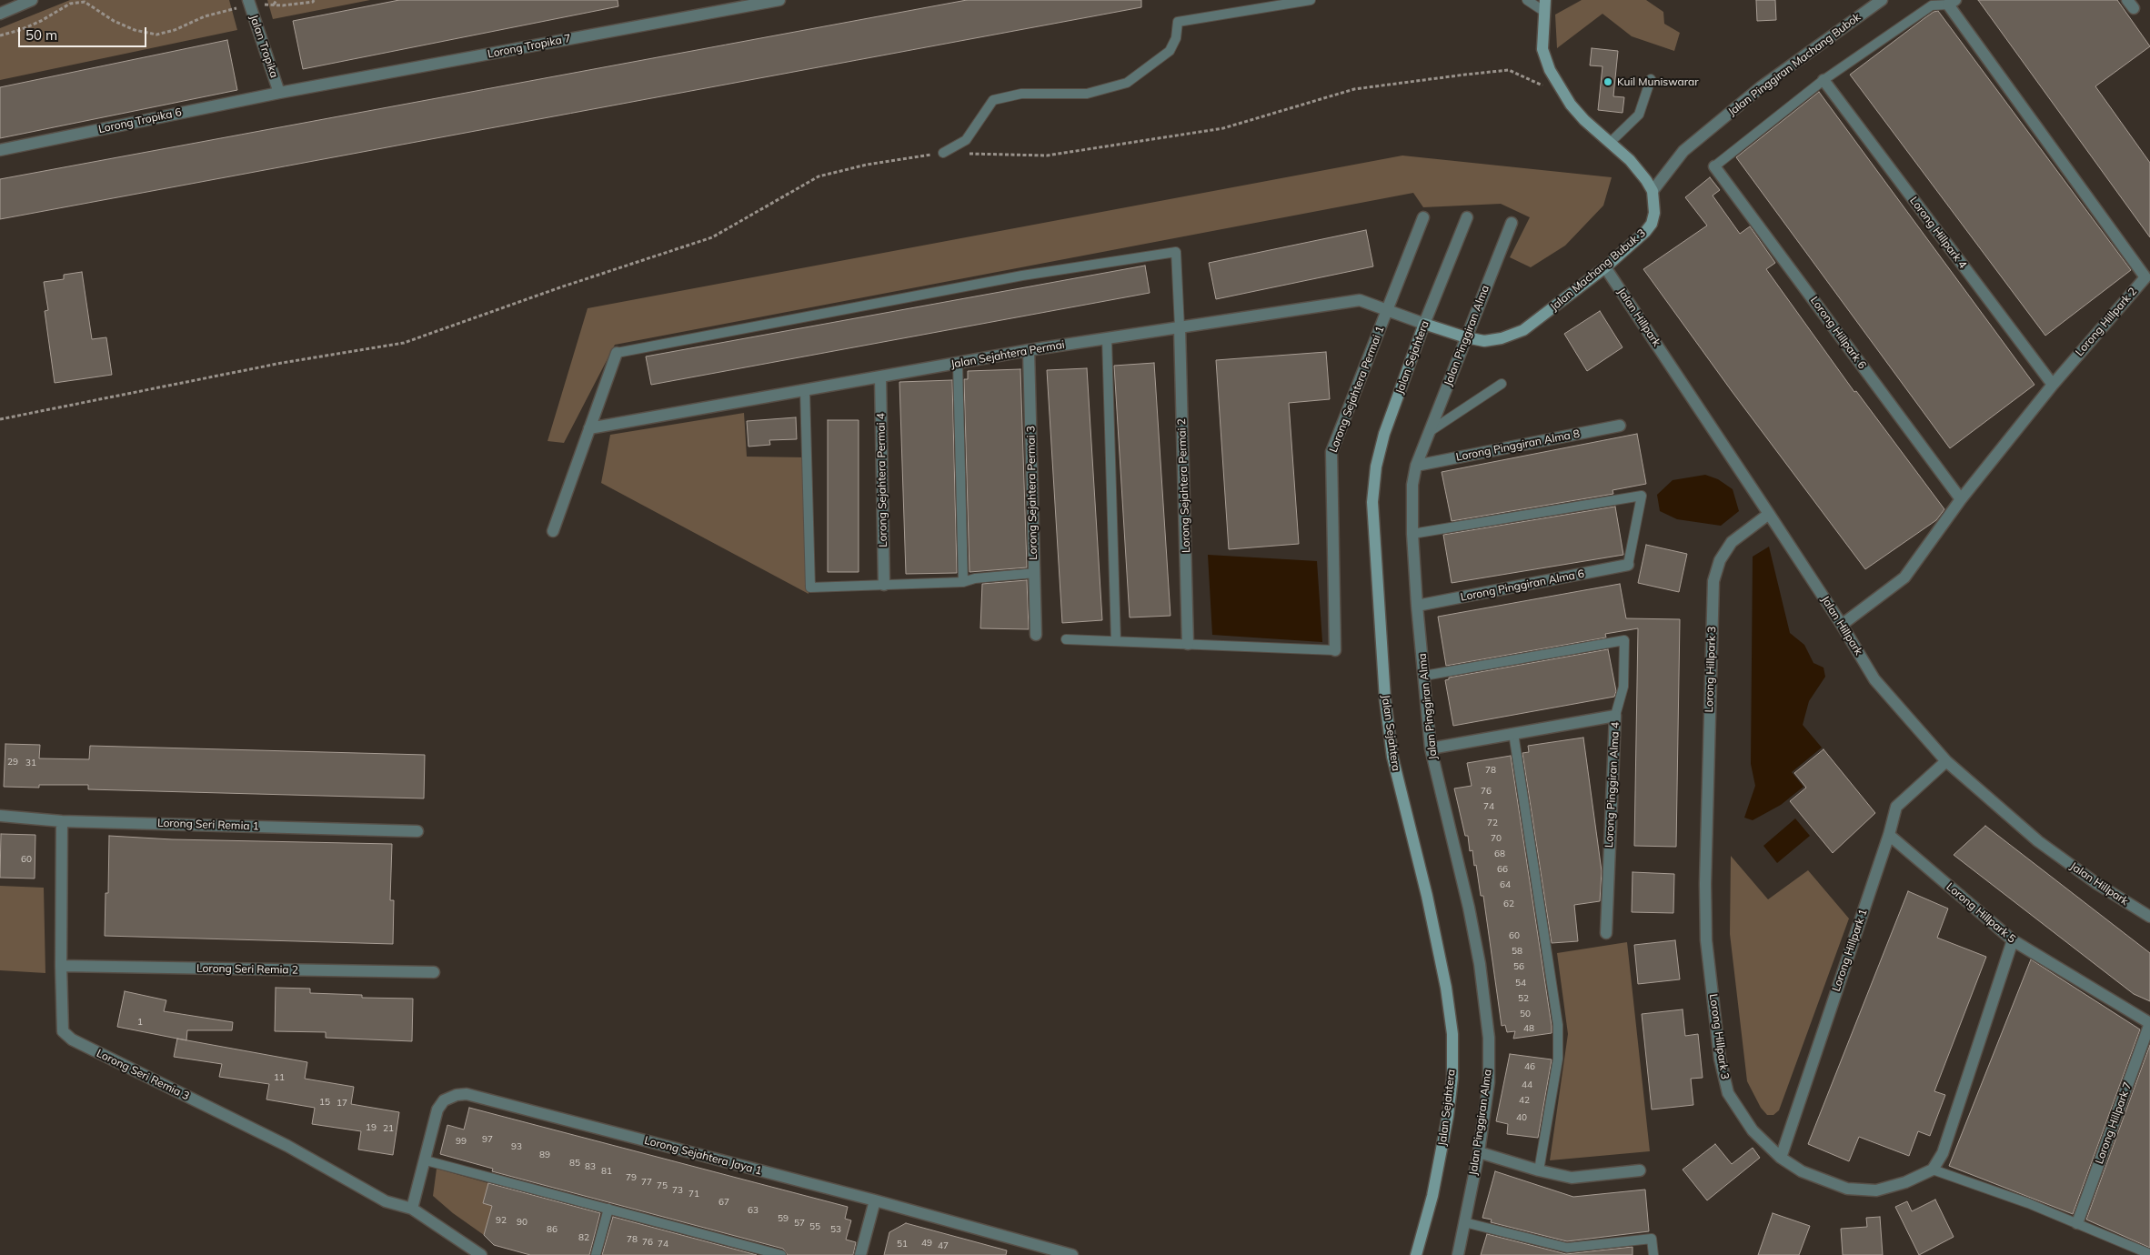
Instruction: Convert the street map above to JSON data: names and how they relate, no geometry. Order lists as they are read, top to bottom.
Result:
{
  "streets": {
    "main road": ["Jalan Machang Bubuk 3", "Jalan Sejahtera"],
    "street": [
      "Jalan Tropika",
      "Lorong Tropika 7",
      "Jalan Pinggiran Machang Bubok",
      "Lorong Tropika 6",
      "Lorong Hillpark 4",
      "Jalan Hillpark",
      "Lorong Hillpark 2",
      "Lorong Hillpark 6",
      "Jalan Pinggiran Alma",
      "Jalan Sejahtera Permai",
      "Lorong Sejahtera Permai 1",
      "Lorong Pinggiran Alma 8",
      "Lorong Sejahtera Permai 4",
      "Lorong Sejahtera Permai 2",
      "Lorong Sejahtera Permai 3",
      "Lorong Pinggiran Alma 6",
      "Lorong Hillpark 3",
      "Lorong Pinggiran Alma 4",
      "Lorong Seri Remia 1",
      "Lorong Hillpark 5",
      "Lorong Hillpark 1",
      "Lorong Seri Remia 2",
      "Lorong Seri Remia 3",
      "Lorong Hillpark 7",
      "Lorong Sejahtera Jaya 1"
    ]
  },
  "crossings": [
    ["Jalan Tropika", "Lorong Tropika 7"],
    ["Jalan Tropika", "Lorong Tropika 6"],
    ["Lorong Tropika 7", "Lorong Tropika 6"],
    ["Jalan Pinggiran Machang Bubok", "Jalan Machang Bubuk 3"],
    ["Lorong Hillpark 4", "Lorong Hillpark 2"],
    ["Jalan Machang Bubuk 3", "Jalan Hillpark"],
    ["Jalan Machang Bubuk 3", "Jalan Pinggiran Alma"],
    ["Jalan Machang Bubuk 3", "Jalan Sejahtera Permai"],
    ["Jalan Machang Bubuk 3", "Jalan Sejahtera"],
    ["Jalan Hillpark", "Lorong Hillpark 2"],
    ["Jalan Hillpark", "Lorong Hillpark 3"],
    ["Jalan Hillpark", "Lorong Hillpark 1"],
    ["Lorong Hillpark 2", "Lorong Hillpark 6"],
    ["Jalan Pinggiran Alma", "Lorong Pinggiran Alma 8"],
    ["Jalan Pinggiran Alma", "Lorong Pinggiran Alma 6"],
    ["Jalan Pinggiran Alma", "Lorong Pinggiran Alma 4"],
    ["Jalan Sejahtera Permai", "Jalan Sejahtera"],
    ["Jalan Sejahtera Permai", "Lorong Sejahtera Permai 1"],
    ["Jalan Sejahtera Permai", "Lorong Sejahtera Permai 4"],
    ["Jalan Sejahtera Permai", "Lorong Sejahtera Permai 2"],
    ["Jalan Sejahtera Permai", "Lorong Sejahtera Permai 3"],
    ["Lorong Hillpark 3", "Lorong Hillpark 1"],
    ["Lorong Seri Remia 1", "Lorong Seri Remia 3"],
    ["Lorong Hillpark 5", "Lorong Hillpark 1"],
    ["Lorong Hillpark 5", "Lorong Hillpark 7"],
    ["Lorong Seri Remia 2", "Lorong Seri Remia 3"],
    ["Lorong Seri Remia 3", "Lorong Sejahtera Jaya 1"]
  ],
  "places": ["Kuil Muniswarar"],
  "house_numbers": [
    "29",
    "31",
    "78",
    "76",
    "74",
    "72",
    "70",
    "68",
    "60",
    "66",
    "64",
    "62",
    "60",
    "58",
    "56",
    "54",
    "52",
    "50",
    "1",
    "48",
    "46",
    "11",
    "44",
    "42",
    "15",
    "17",
    "40",
    "19",
    "21",
    "97",
    "99",
    "93",
    "89",
    "85",
    "83",
    "81",
    "79",
    "77",
    "75",
    "73",
    "71",
    "67",
    "63",
    "59",
    "92",
    "90",
    "57",
    "55",
    "86",
    "53",
    "82",
    "78",
    "76",
    "49",
    "74",
    "51",
    "47"
  ],
  "scale_bar": "50 m"
}
